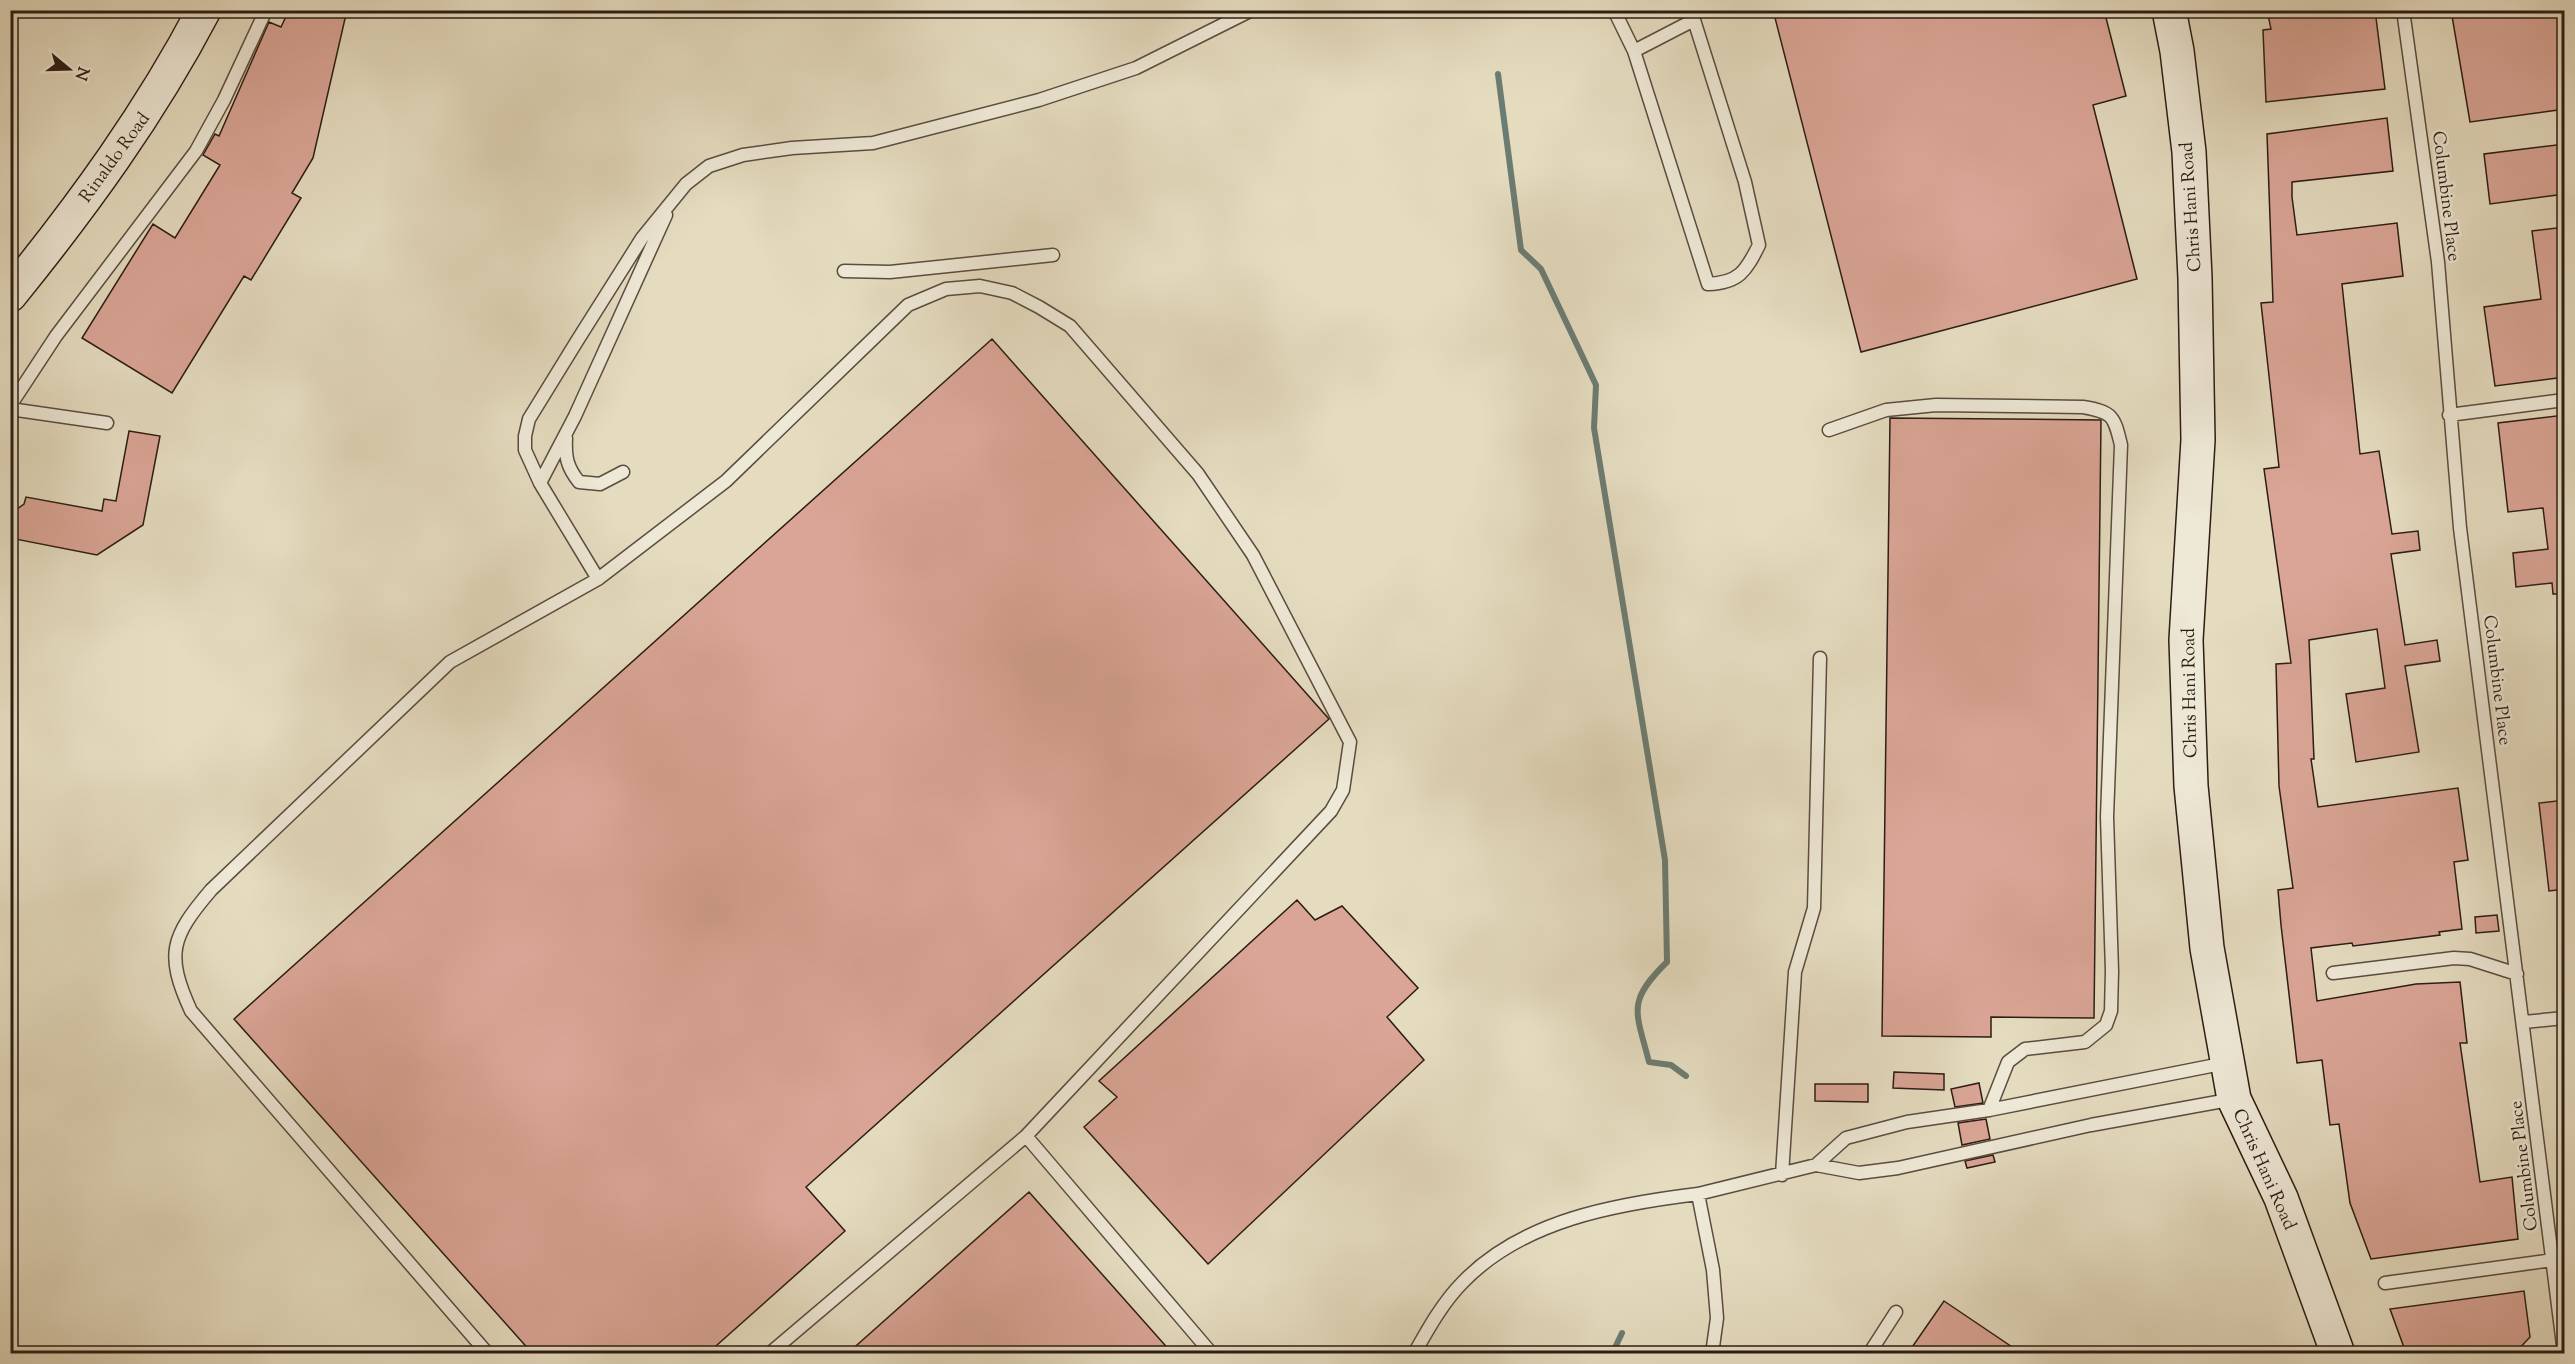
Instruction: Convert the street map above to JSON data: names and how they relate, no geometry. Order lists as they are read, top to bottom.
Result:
{
  "streets": {
    "street": ["Rinaldo Road", "Chris Hani Road"],
    "lane": ["Columbine Place"]
  },
  "north": "right"
}
